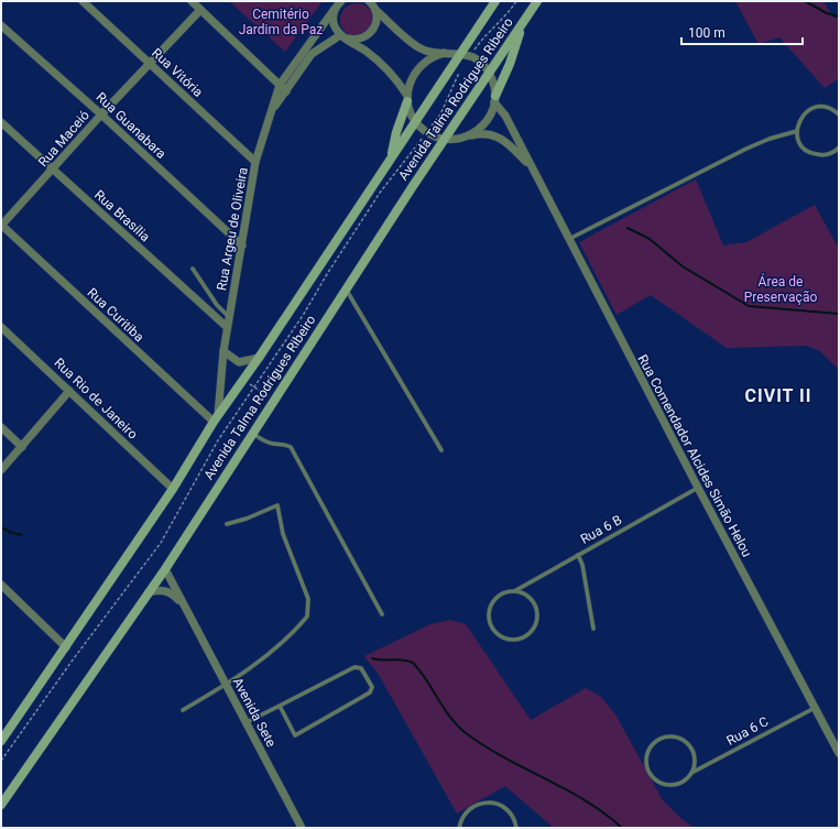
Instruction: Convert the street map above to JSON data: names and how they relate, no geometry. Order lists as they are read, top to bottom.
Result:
{
  "streets": {
    "main road": ["Avenida Talma Rodrigues Ribeiro"],
    "street": [
      "Rua Vitória",
      "Rua Guanabara",
      "Rua Maceió",
      "Rua Brasília",
      "Rua Argeu de Oliveira",
      "Rua Curitiba",
      "Rua Rio de Janeiro",
      "Rua Comendador Alcides Simão Helou",
      "Avenida Sete"
    ],
    "lane": ["Rua 6 B", "Rua 6 C"]
  },
  "crossings": [
    ["Rua Vitória", "Rua Maceió"],
    ["Rua Vitória", "Rua Argeu de Oliveira"],
    ["Avenida Talma Rodrigues Ribeiro", "Rua Argeu de Oliveira"],
    ["Avenida Talma Rodrigues Ribeiro", "Rua Curitiba"],
    ["Avenida Talma Rodrigues Ribeiro", "Rua Rio de Janeiro"],
    ["Avenida Talma Rodrigues Ribeiro", "Rua Comendador Alcides Simão Helou"],
    ["Avenida Talma Rodrigues Ribeiro", "Avenida Sete"],
    ["Rua Guanabara", "Rua Maceió"],
    ["Rua Guanabara", "Rua Argeu de Oliveira"],
    ["Rua Maceió", "Rua Brasília"],
    ["Rua Maceió", "Rua Curitiba"],
    ["Rua Brasília", "Rua Argeu de Oliveira"],
    ["Rua Argeu de Oliveira", "Rua Curitiba"],
    ["Rua Comendador Alcides Simão Helou", "Rua 6 B"],
    ["Rua Comendador Alcides Simão Helou", "Rua 6 C"]
  ],
  "districts": ["CIVIT II"],
  "parks": ["Cemitério Jardim da Paz", "Área de Preservação"],
  "scale_bar": "100 m"
}
